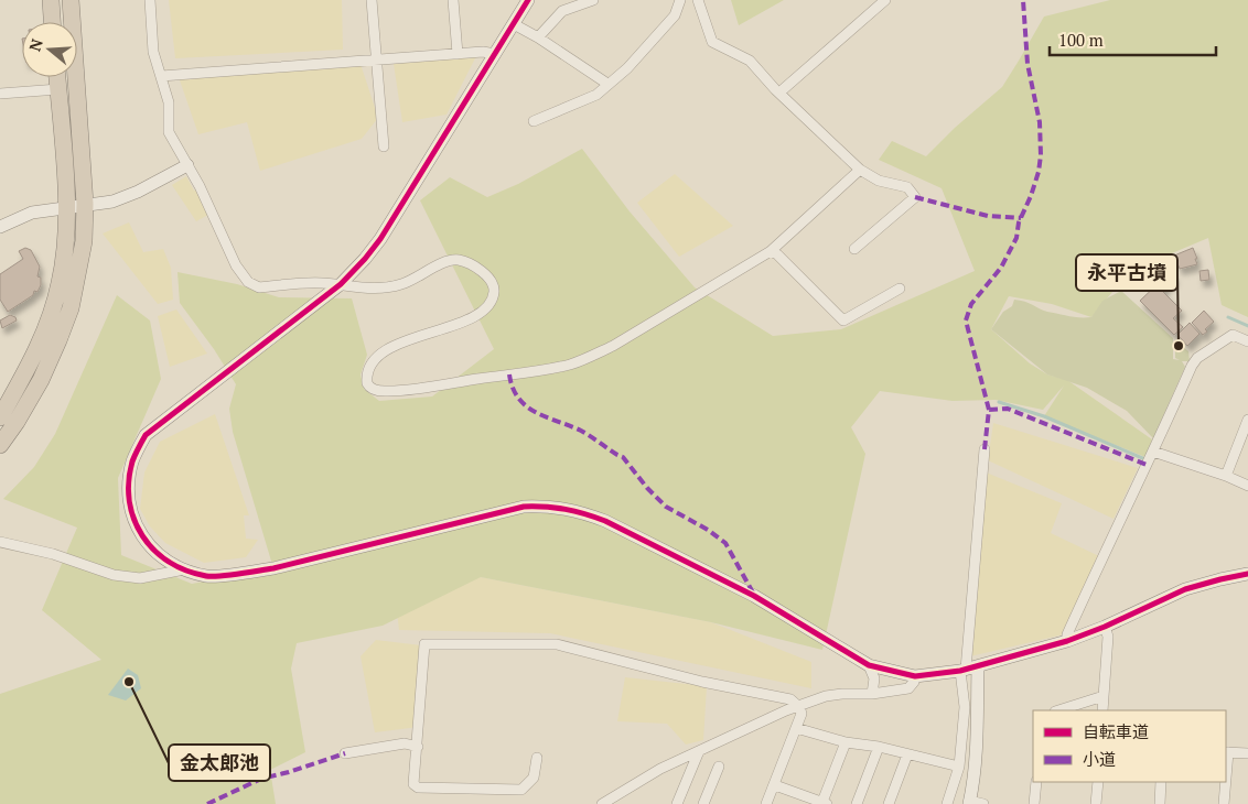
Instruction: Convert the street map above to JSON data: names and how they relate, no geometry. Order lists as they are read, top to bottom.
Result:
{
  "places": ["永平古墳", "金太郎池"],
  "legend": ["自転車道", "小道"],
  "scale_bar": "100 m",
  "north": "left"
}
